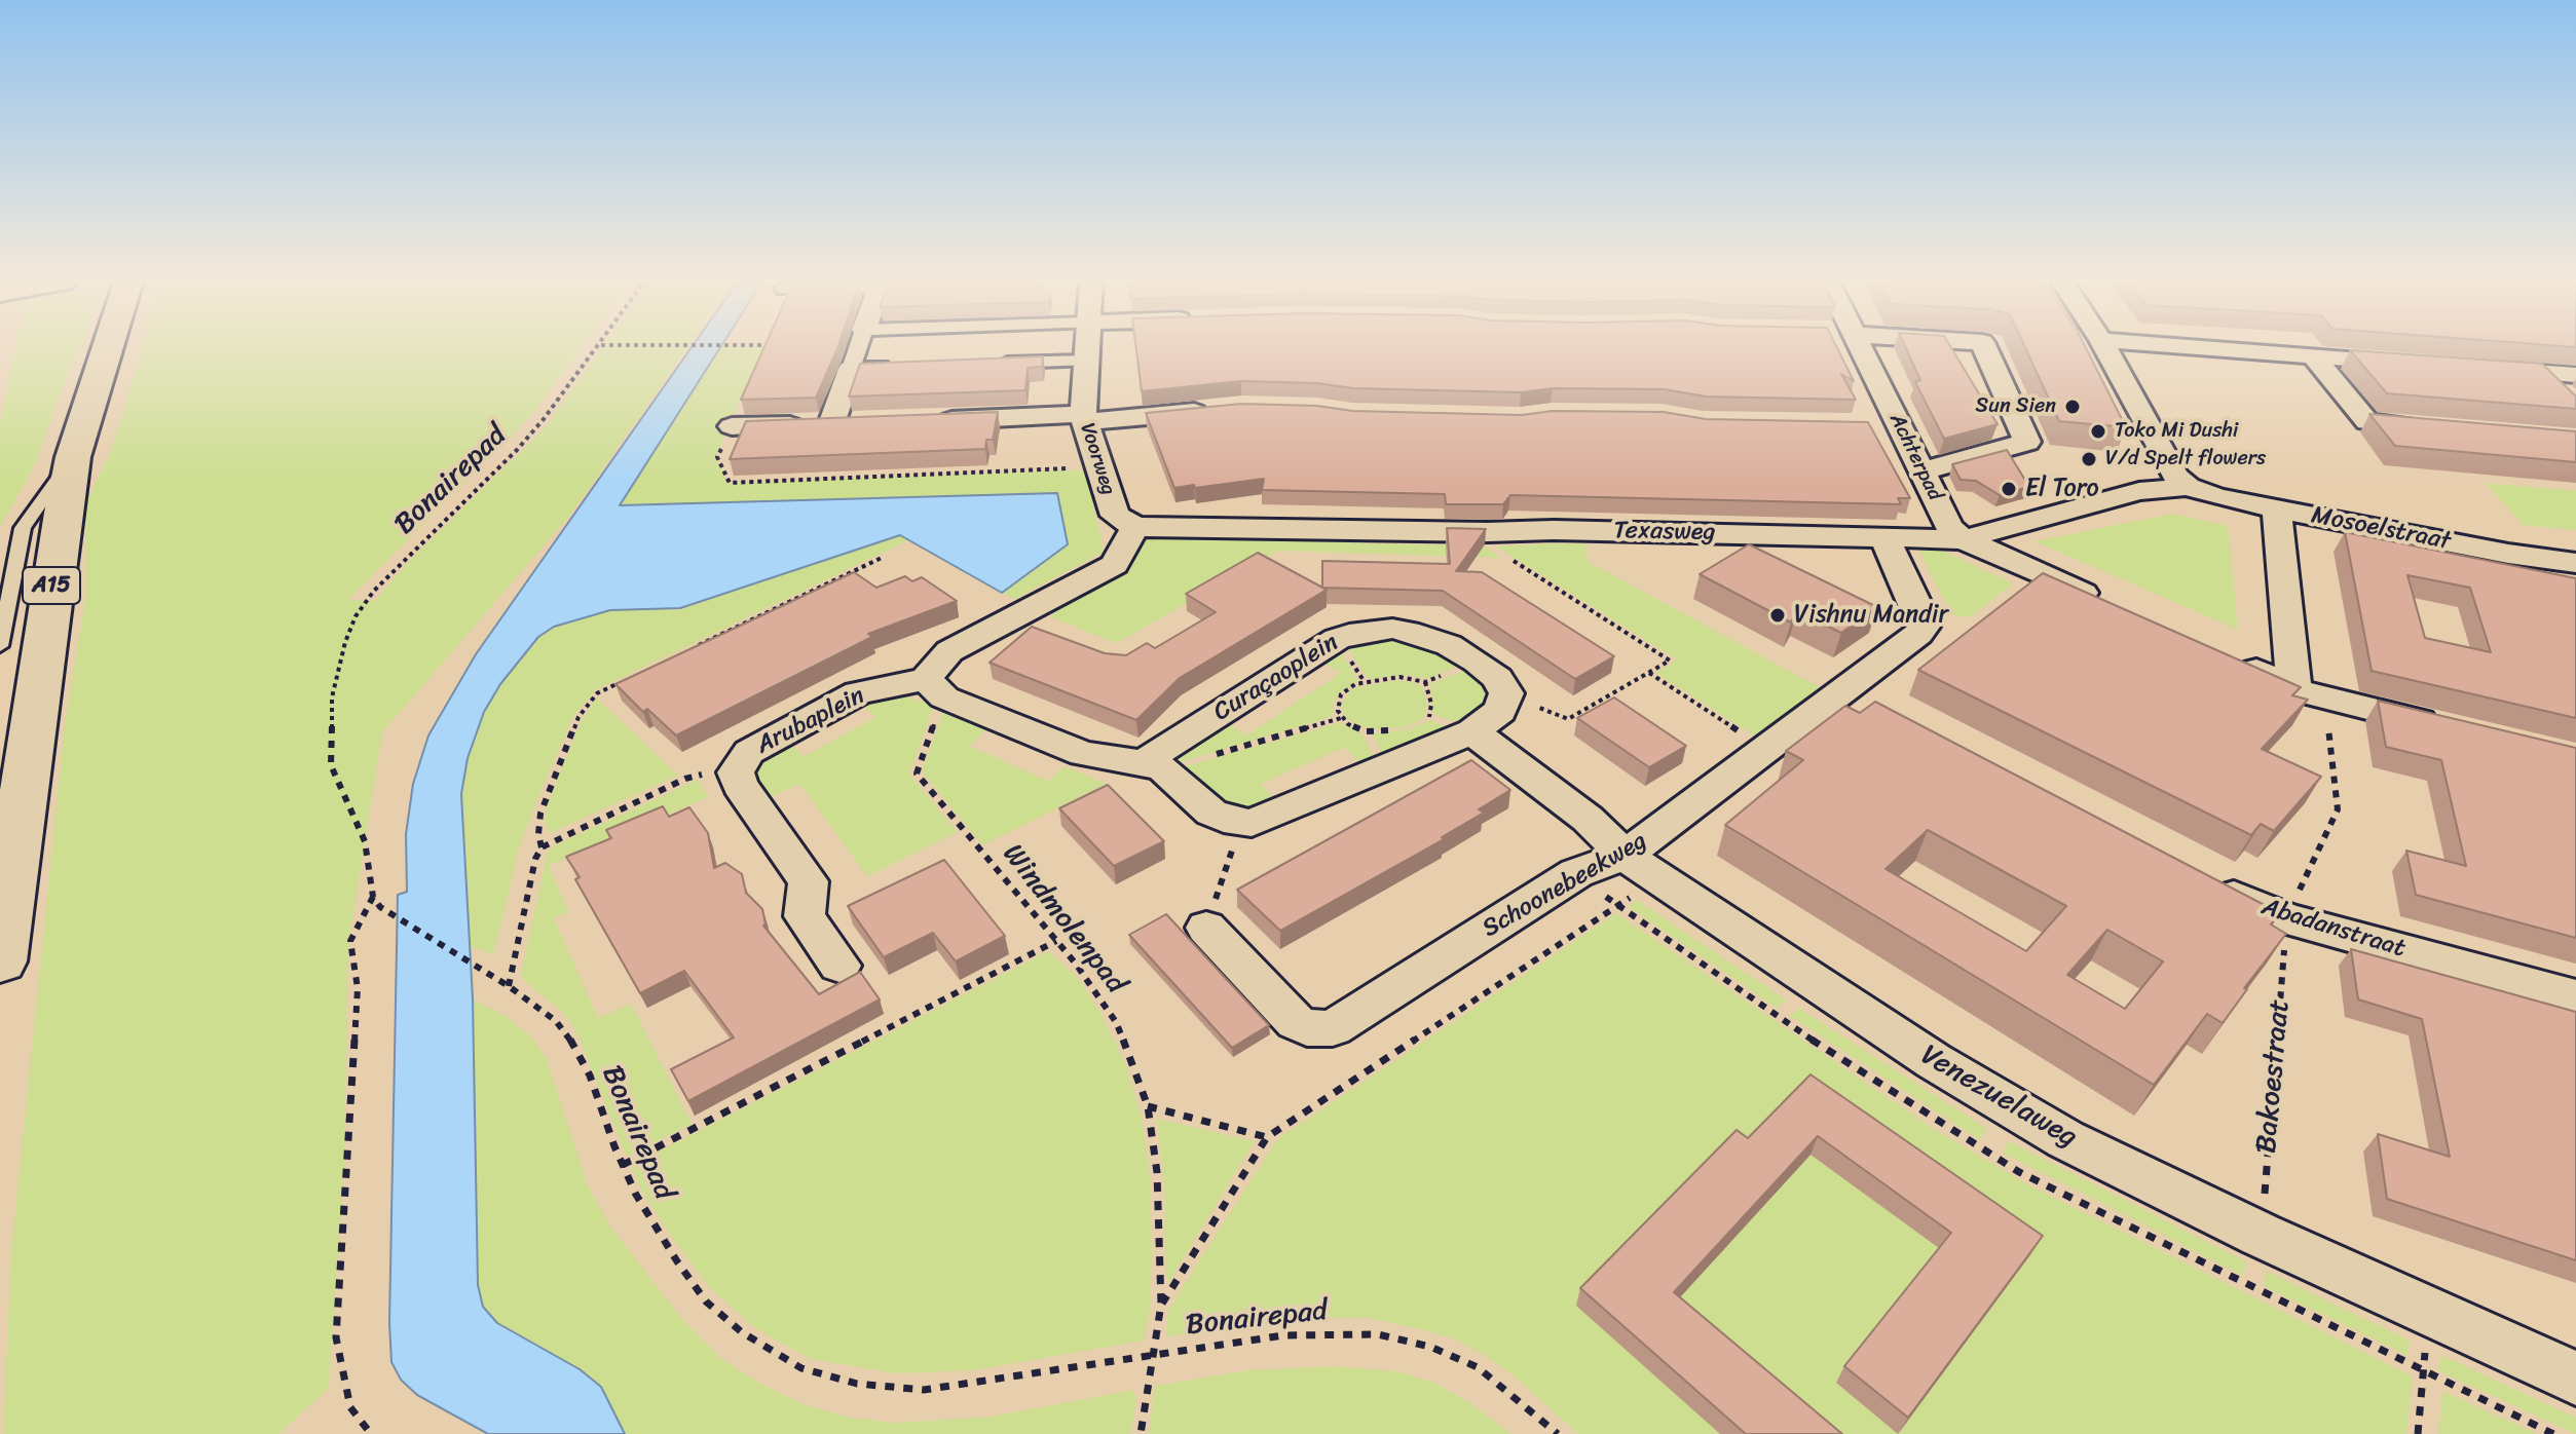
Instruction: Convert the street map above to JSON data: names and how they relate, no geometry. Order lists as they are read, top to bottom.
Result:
{
  "streets": {
    "main road": ["A15"],
    "street": [
      "Achterpad",
      "Voorweg",
      "Mosoelstraat",
      "Texasweg",
      "Curaçaoplein",
      "Arubaplein",
      "Schoonebeekweg",
      "Abadanstraat",
      "Venezuelaweg"
    ],
    "path": ["Bonairepad", "Windmolenpad", "Bakoestraat"]
  },
  "crossings": [
    ["Achterpad", "Texasweg"],
    ["Voorweg", "Texasweg"],
    ["Bonairepad", "Windmolenpad"],
    ["Mosoelstraat", "Texasweg"],
    ["Texasweg", "Schoonebeekweg"],
    ["Arubaplein", "Windmolenpad"],
    ["Schoonebeekweg", "Venezuelaweg"],
    ["Abadanstraat", "Bakoestraat"],
    ["Bakoestraat", "Venezuelaweg"]
  ],
  "places": [
    "Sun Sien",
    "Toko Mi Dushi",
    "V/d Spelt flowers",
    "El Toro",
    "Vishnu Mandir"
  ]
}
